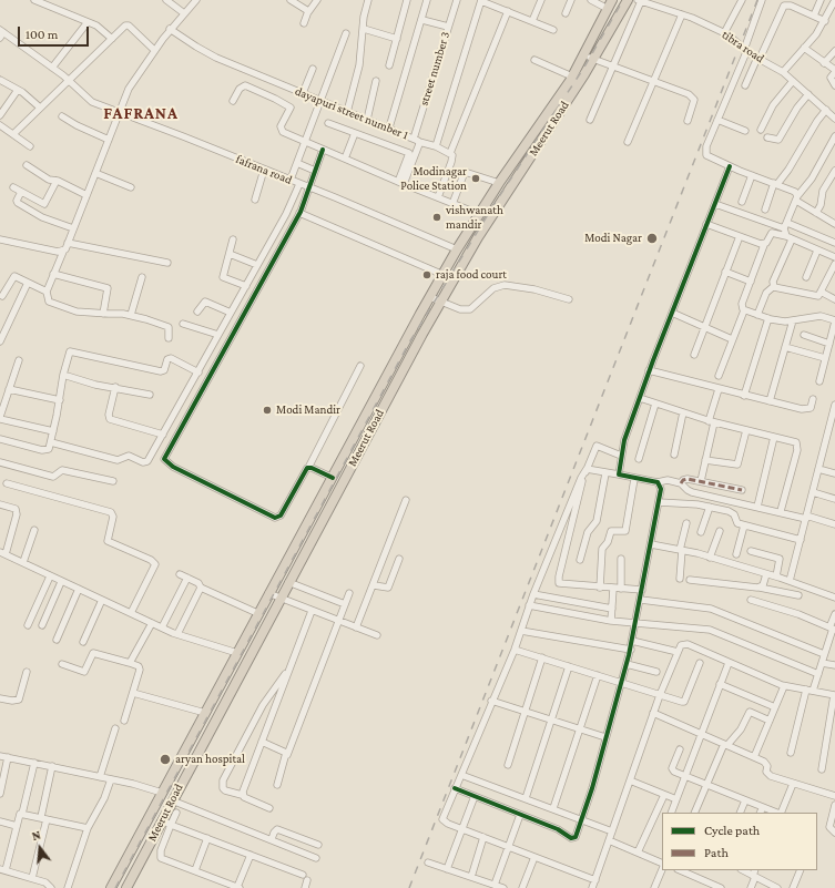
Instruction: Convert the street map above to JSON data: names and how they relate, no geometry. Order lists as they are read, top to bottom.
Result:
{
  "streets": {
    "highway": ["Meerut Road"],
    "street": [
      "tibra road",
      "street number 3",
      "dayapuri street number 1",
      "fafrana road"
    ]
  },
  "crossings": [
    ["street number 3", "dayapuri street number 1"],
    ["Meerut Road", "fafrana road"]
  ],
  "districts": ["FAFRANA"],
  "places": [
    "Modinagar Police Station",
    "vishwanath mandir",
    "Modi Nagar",
    "raja food court",
    "Modi Mandir",
    "aryan hospital"
  ],
  "legend": ["Cycle path", "Path"],
  "scale_bar": "100 m",
  "north": "top"
}
